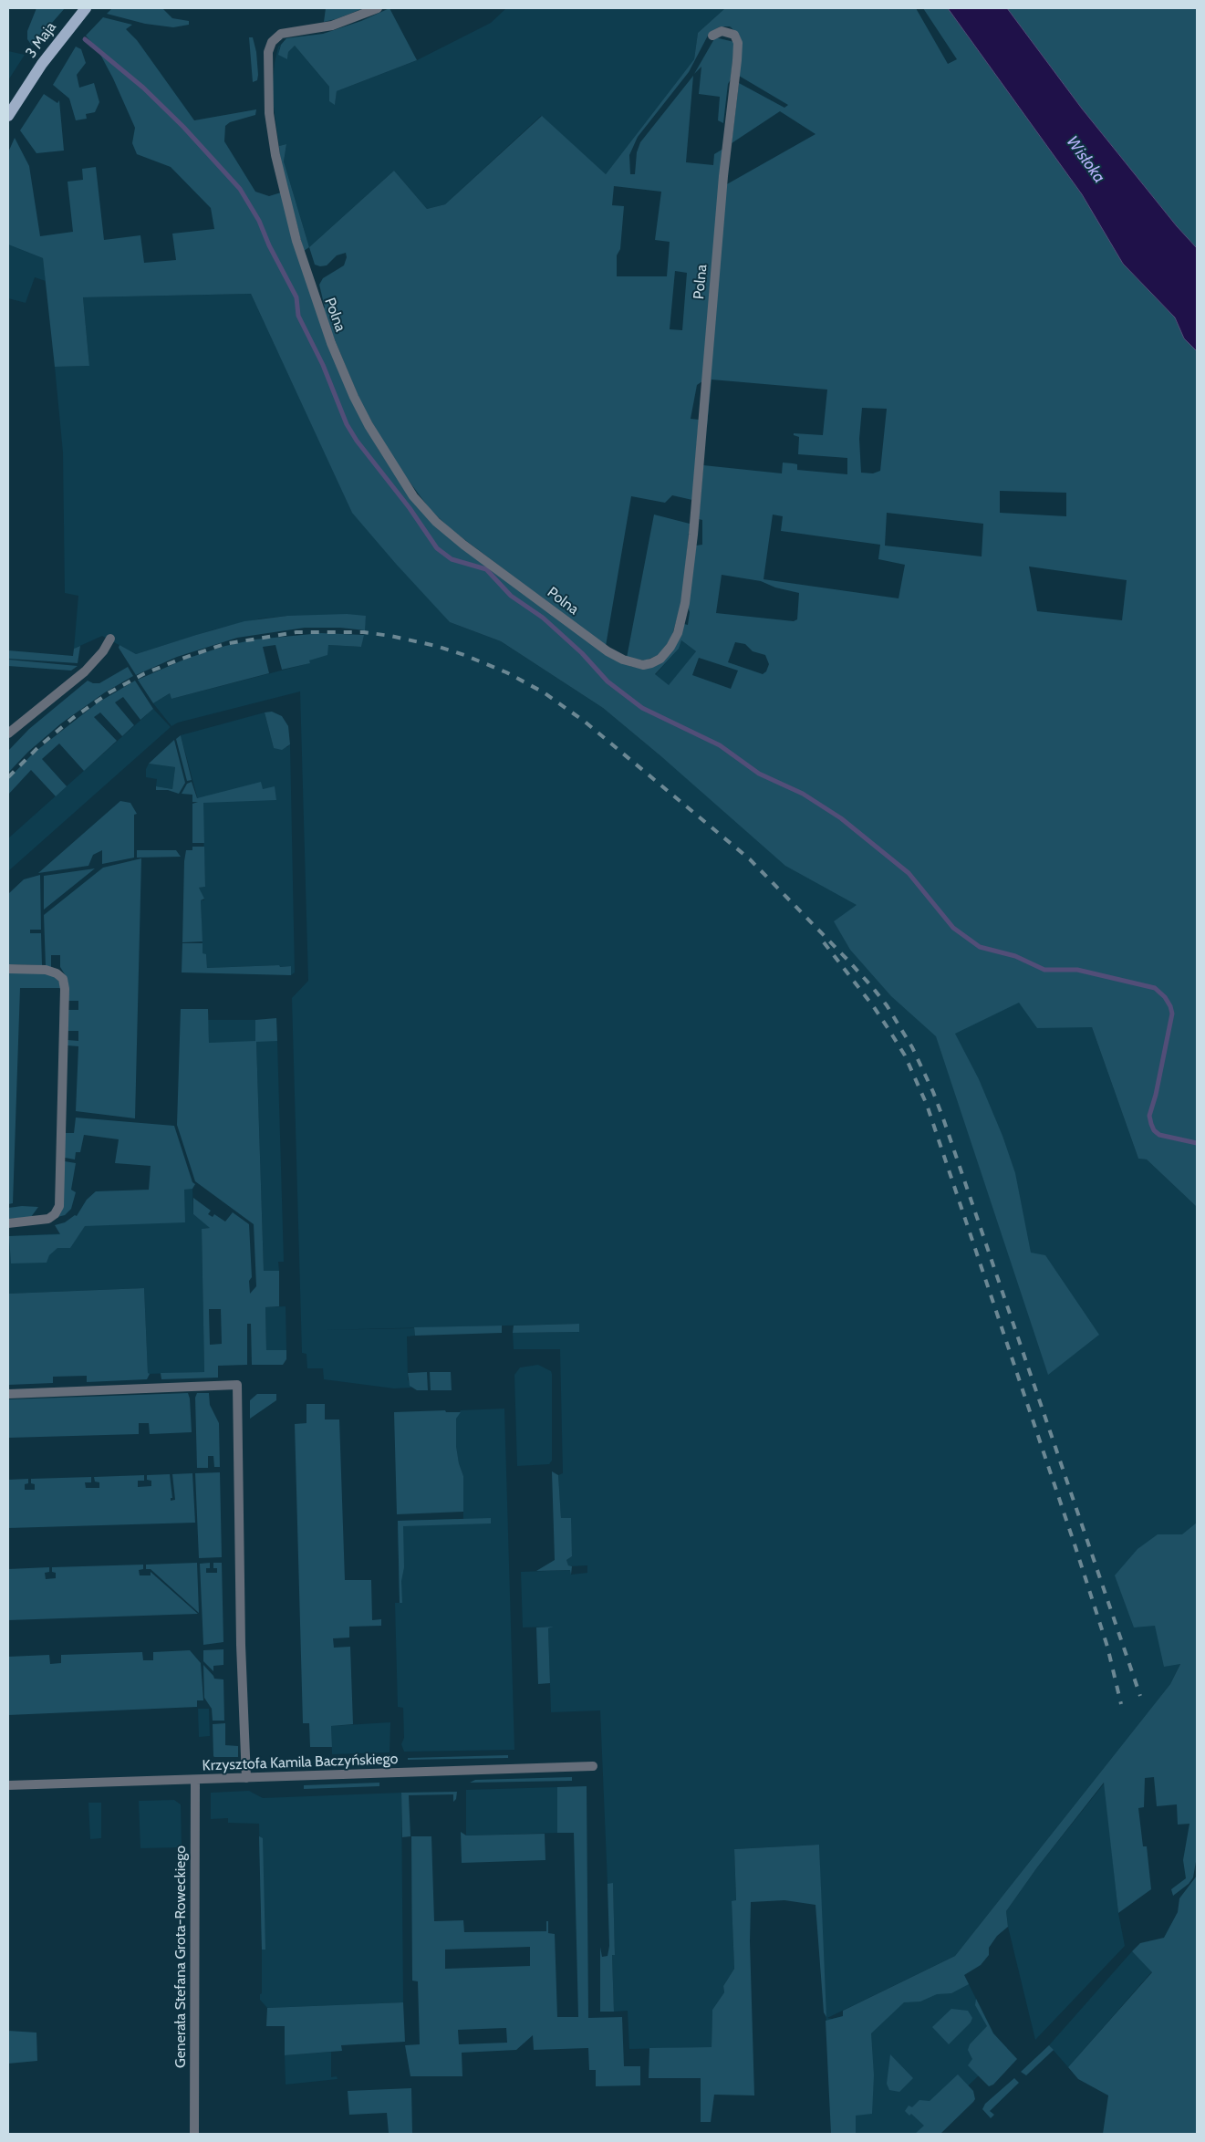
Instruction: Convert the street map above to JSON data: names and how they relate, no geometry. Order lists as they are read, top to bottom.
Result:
{
  "streets": {
    "main road": ["3 Maja"],
    "street": ["Polna", "Krzysztofa Kamila Baczyńskiego", "Generała Stefana Grota-Roweckiego"]
  },
  "crossings": [
    ["Krzysztofa Kamila Baczyńskiego", "Generała Stefana Grota-Roweckiego"]
  ],
  "water": ["Wisłoka"]
}
